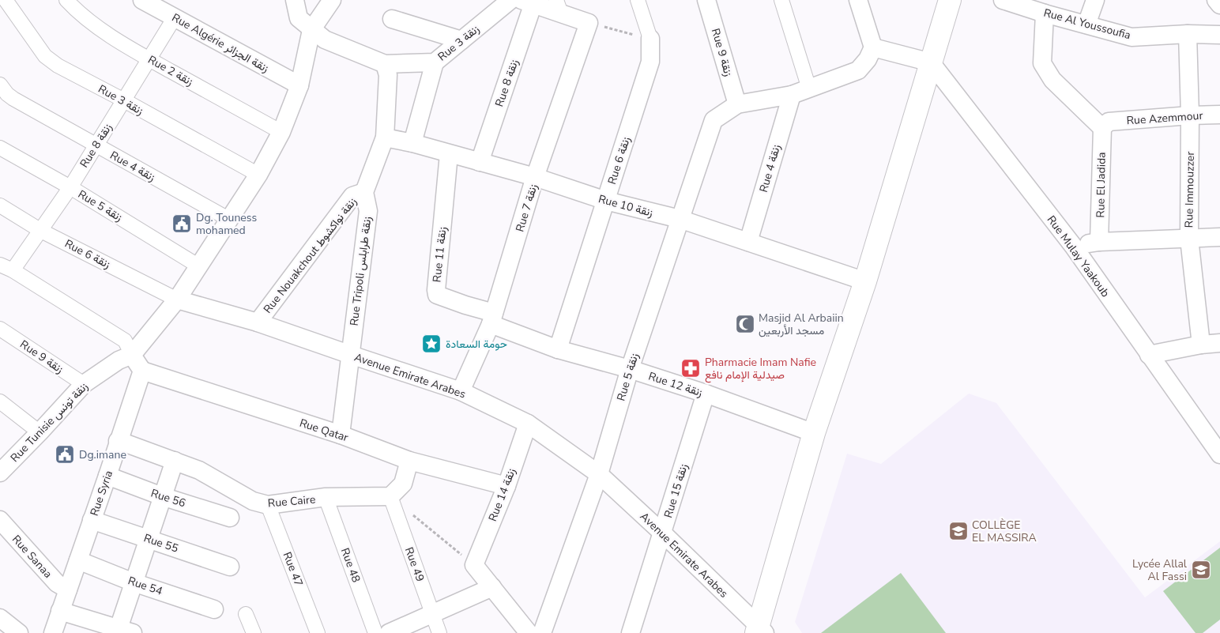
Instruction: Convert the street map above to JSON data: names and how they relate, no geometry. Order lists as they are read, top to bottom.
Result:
{
  "streets": {
    "street": [
      "Rue Al Youssoufia",
      "Rue Algérie زنقة الجزائر",
      "Rue 3 زنقة",
      "Rue 9 زنقة",
      "Rue 2 زنقة",
      "Rue 8 زنقة",
      "Rue Azemmour",
      "Rue 6 زنقة",
      "Rue 4 زنقة",
      "Rue El Jadida",
      "Rue Immouzzer",
      "Rue 5 زنقة",
      "Rue 10 زنقة",
      "Rue 7 زنقة",
      "Rue 11 زنقة",
      "Rue Nouakchout زنقة نواكشوط",
      "Rue Mulay Yaakoub",
      "Rue Tripoli زنقة طرابلس",
      "Avenue Emirate Arabes",
      "Rue 12 زنقة",
      "Rue Tunisie زنقة تونس",
      "Rue Qatar",
      "Rue 15 زنقة",
      "Rue Syria",
      "Rue 14 زنقة",
      "Rue 56",
      "Rue Caire",
      "Rue 55",
      "Rue Sanaa",
      "Rue 49",
      "Rue 48",
      "Rue 47",
      "Rue 54"
    ]
  },
  "crossings": [
    ["Rue Al Youssoufia", "Rue Immouzzer"],
    ["Rue Algérie زنقة الجزائر", "Rue 8 زنقة"],
    ["Rue Algérie زنقة الجزائر", "Rue Tunisie زنقة تونس"],
    ["Rue 3 زنقة", "Rue 8 زنقة"],
    ["Rue 3 زنقة", "Rue Tunisie زنقة تونس"],
    ["Rue 9 زنقة", "Rue 5 زنقة"],
    ["Rue 9 زنقة", "Rue Tunisie زنقة تونس"],
    ["Rue 2 زنقة", "Rue 8 زنقة"],
    ["Rue 2 زنقة", "Rue Tunisie زنقة تونس"],
    ["Rue 8 زنقة", "Rue 6 زنقة"],
    ["Rue 8 زنقة", "Rue 4 زنقة"],
    ["Rue 8 زنقة", "Rue 5 زنقة"],
    ["Rue 8 زنقة", "Rue 10 زنقة"],
    ["Rue Azemmour", "Rue El Jadida"],
    ["Rue Azemmour", "Rue Immouzzer"],
    ["Rue 6 زنقة", "Rue 10 زنقة"],
    ["Rue 6 زنقة", "Avenue Emirate Arabes"],
    ["Rue 6 زنقة", "Rue 12 زنقة"],
    ["Rue 6 زنقة", "Rue Tunisie زنقة تونس"],
    ["Rue 4 زنقة", "Rue 10 زنقة"],
    ["Rue 4 زنقة", "Rue Tunisie زنقة تونس"],
    ["Rue 5 زنقة", "Rue 10 زنقة"],
    ["Rue 5 زنقة", "Avenue Emirate Arabes"],
    ["Rue 5 زنقة", "Rue 12 زنقة"],
    ["Rue 5 زنقة", "Rue Tunisie زنقة تونس"],
    ["Rue 10 زنقة", "Rue 7 زنقة"],
    ["Rue 10 زنقة", "Rue 11 زنقة"],
    ["Rue 7 زنقة", "Rue 11 زنقة"],
    ["Rue 7 زنقة", "Avenue Emirate Arabes"],
    ["Rue 7 زنقة", "Rue 12 زنقة"],
    ["Rue 11 زنقة", "Rue 12 زنقة"],
    ["Rue Nouakchout زنقة نواكشوط", "Rue Tripoli زنقة طرابلس"],
    ["Rue Nouakchout زنقة نواكشوط", "Avenue Emirate Arabes"],
    ["Rue Tripoli زنقة طرابلس", "Avenue Emirate Arabes"],
    ["Rue Tripoli زنقة طرابلس", "Rue Qatar"],
    ["Avenue Emirate Arabes", "Rue Tunisie زنقة تونس"],
    ["Avenue Emirate Arabes", "Rue 15 زنقة"],
    ["Avenue Emirate Arabes", "Rue 14 زنقة"],
    ["Rue 12 زنقة", "Rue 15 زنقة"],
    ["Rue Qatar", "Rue Syria"],
    ["Rue Qatar", "Rue 14 زنقة"],
    ["Rue Syria", "Rue 56"],
    ["Rue Syria", "Rue Caire"],
    ["Rue Syria", "Rue 55"],
    ["Rue Syria", "Rue Sanaa"],
    ["Rue Syria", "Rue 54"],
    ["Rue Caire", "Rue 49"],
    ["Rue Caire", "Rue 48"],
    ["Rue Caire", "Rue 47"]
  ],
  "places": {
    "public building": ["Dg. Touness mohamed", "Dg.imane"],
    "mosque": ["Masjid Al Arbaiin مسجد الأربعين"],
    "place": ["حومة السعادة"],
    "pharmacy": ["Pharmacie Imam Nafie صيدلية الإمام نافع"],
    "school or university": ["COLLÈGE EL MASSIRA", "Lycée Allal Al Fassi"]
  }
}
